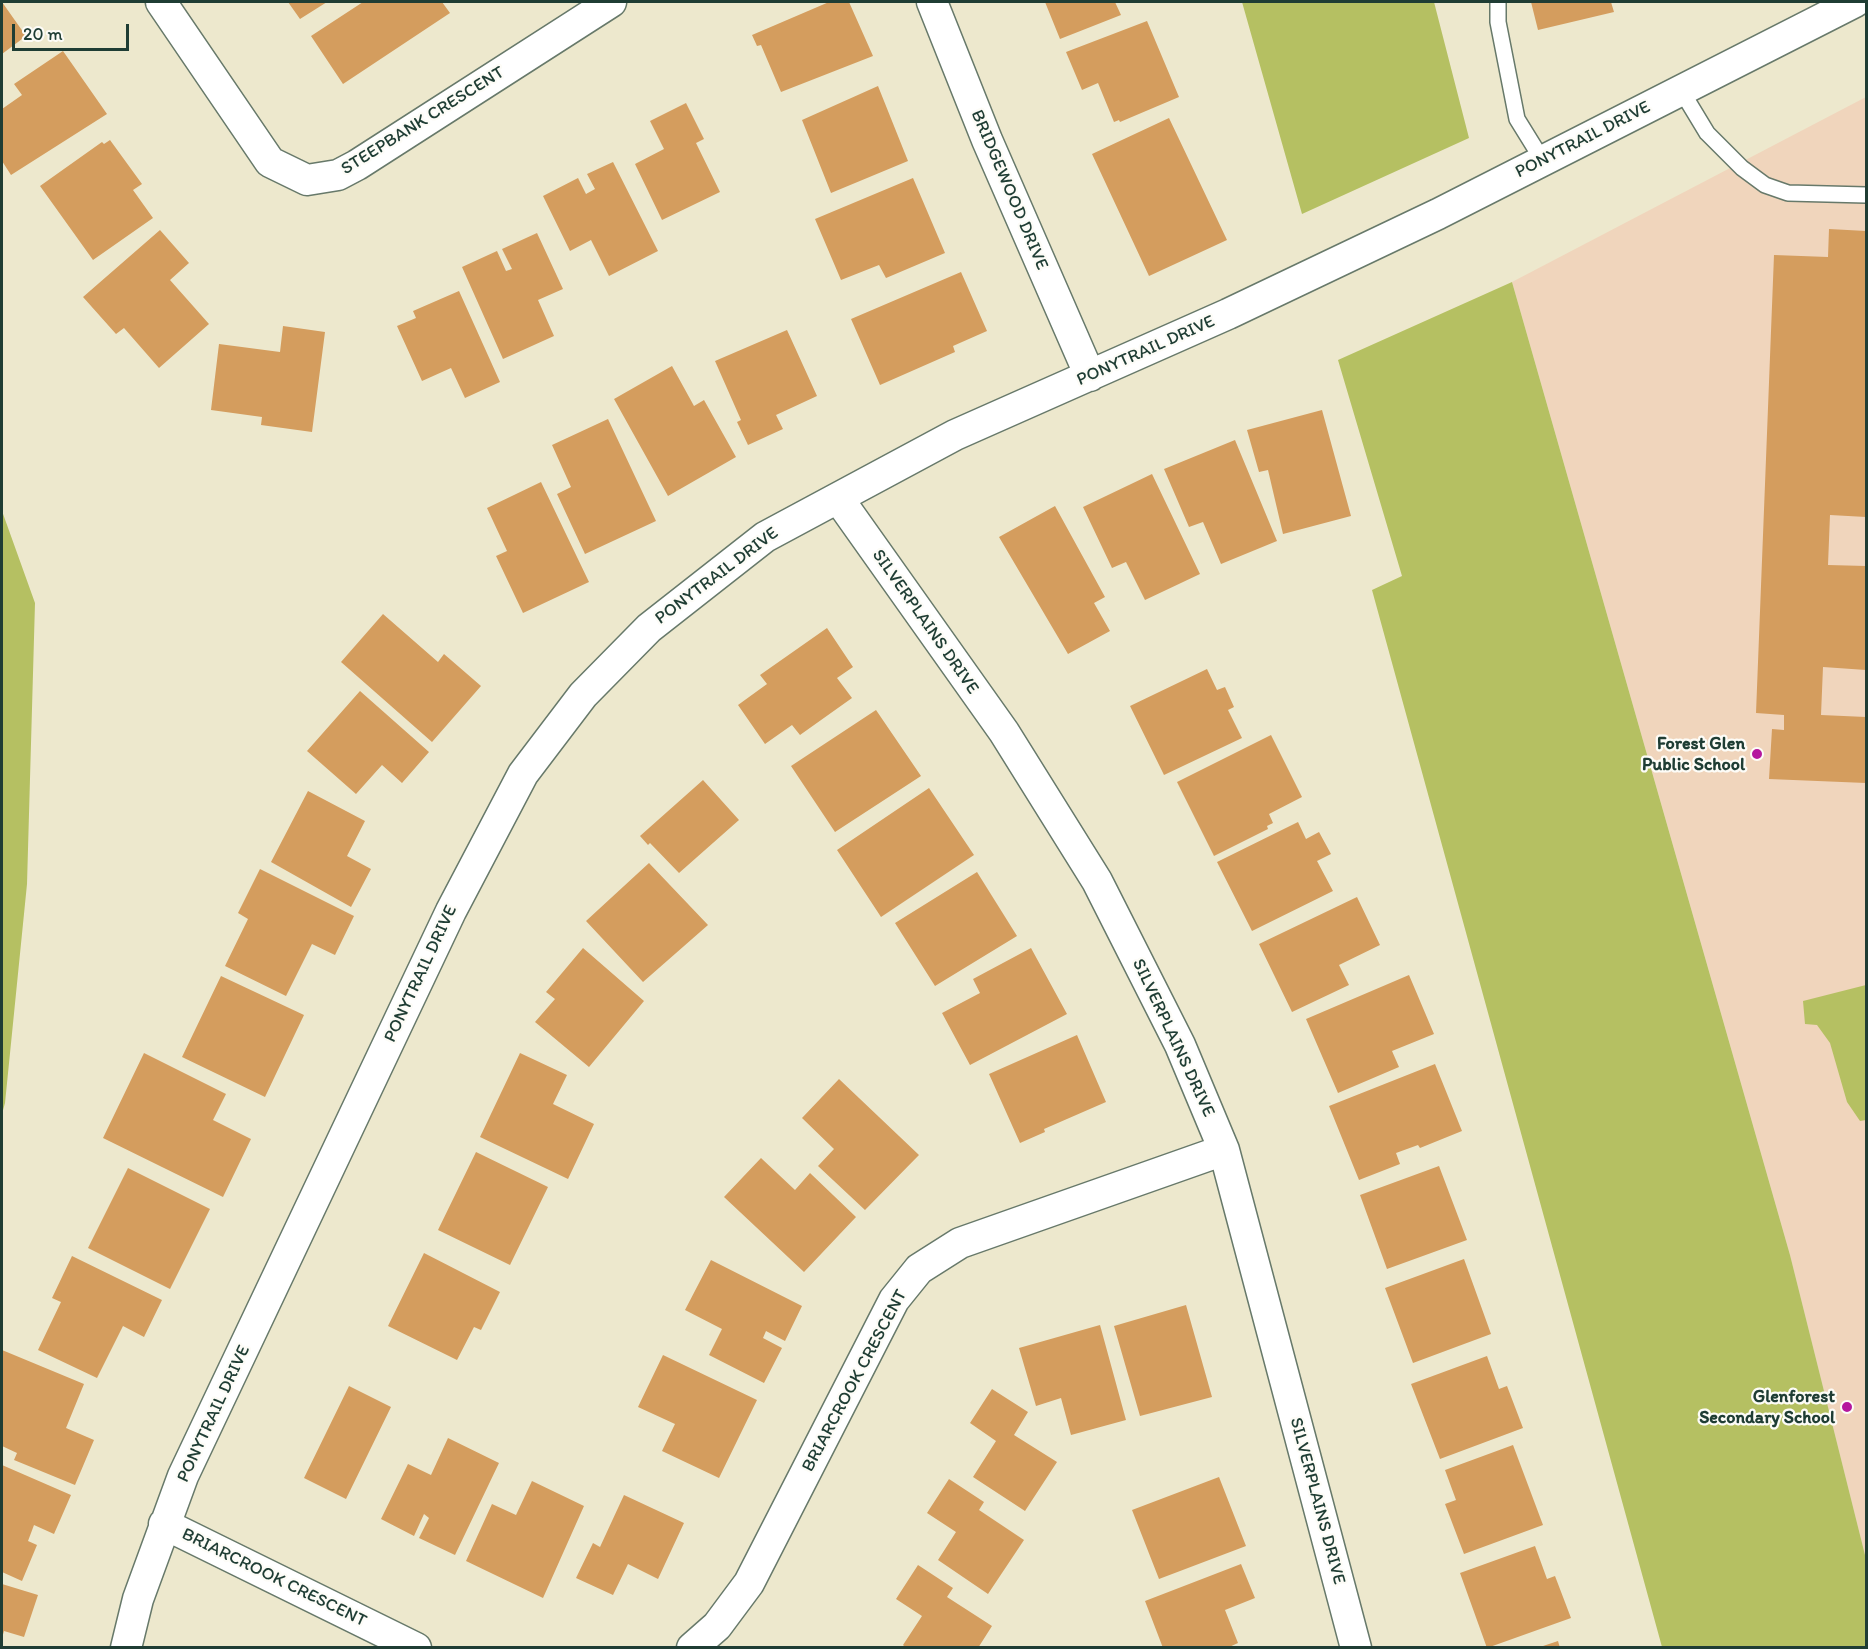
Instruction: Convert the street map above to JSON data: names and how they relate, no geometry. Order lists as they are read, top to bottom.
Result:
{
  "streets": {
    "street": [
      "STEEPBANK CRESCENT",
      "PONYTRAIL DRIVE",
      "BRIDGEWOOD DRIVE",
      "SILVERPLAINS DRIVE",
      "BRIARCROOK CRESCENT"
    ]
  },
  "crossings": [
    ["PONYTRAIL DRIVE", "BRIDGEWOOD DRIVE"],
    ["PONYTRAIL DRIVE", "SILVERPLAINS DRIVE"],
    ["PONYTRAIL DRIVE", "BRIARCROOK CRESCENT"],
    ["SILVERPLAINS DRIVE", "BRIARCROOK CRESCENT"]
  ],
  "places": ["Forest Glen Public School", "Glenforest Secondary School"],
  "scale_bar": "20 m"
}
